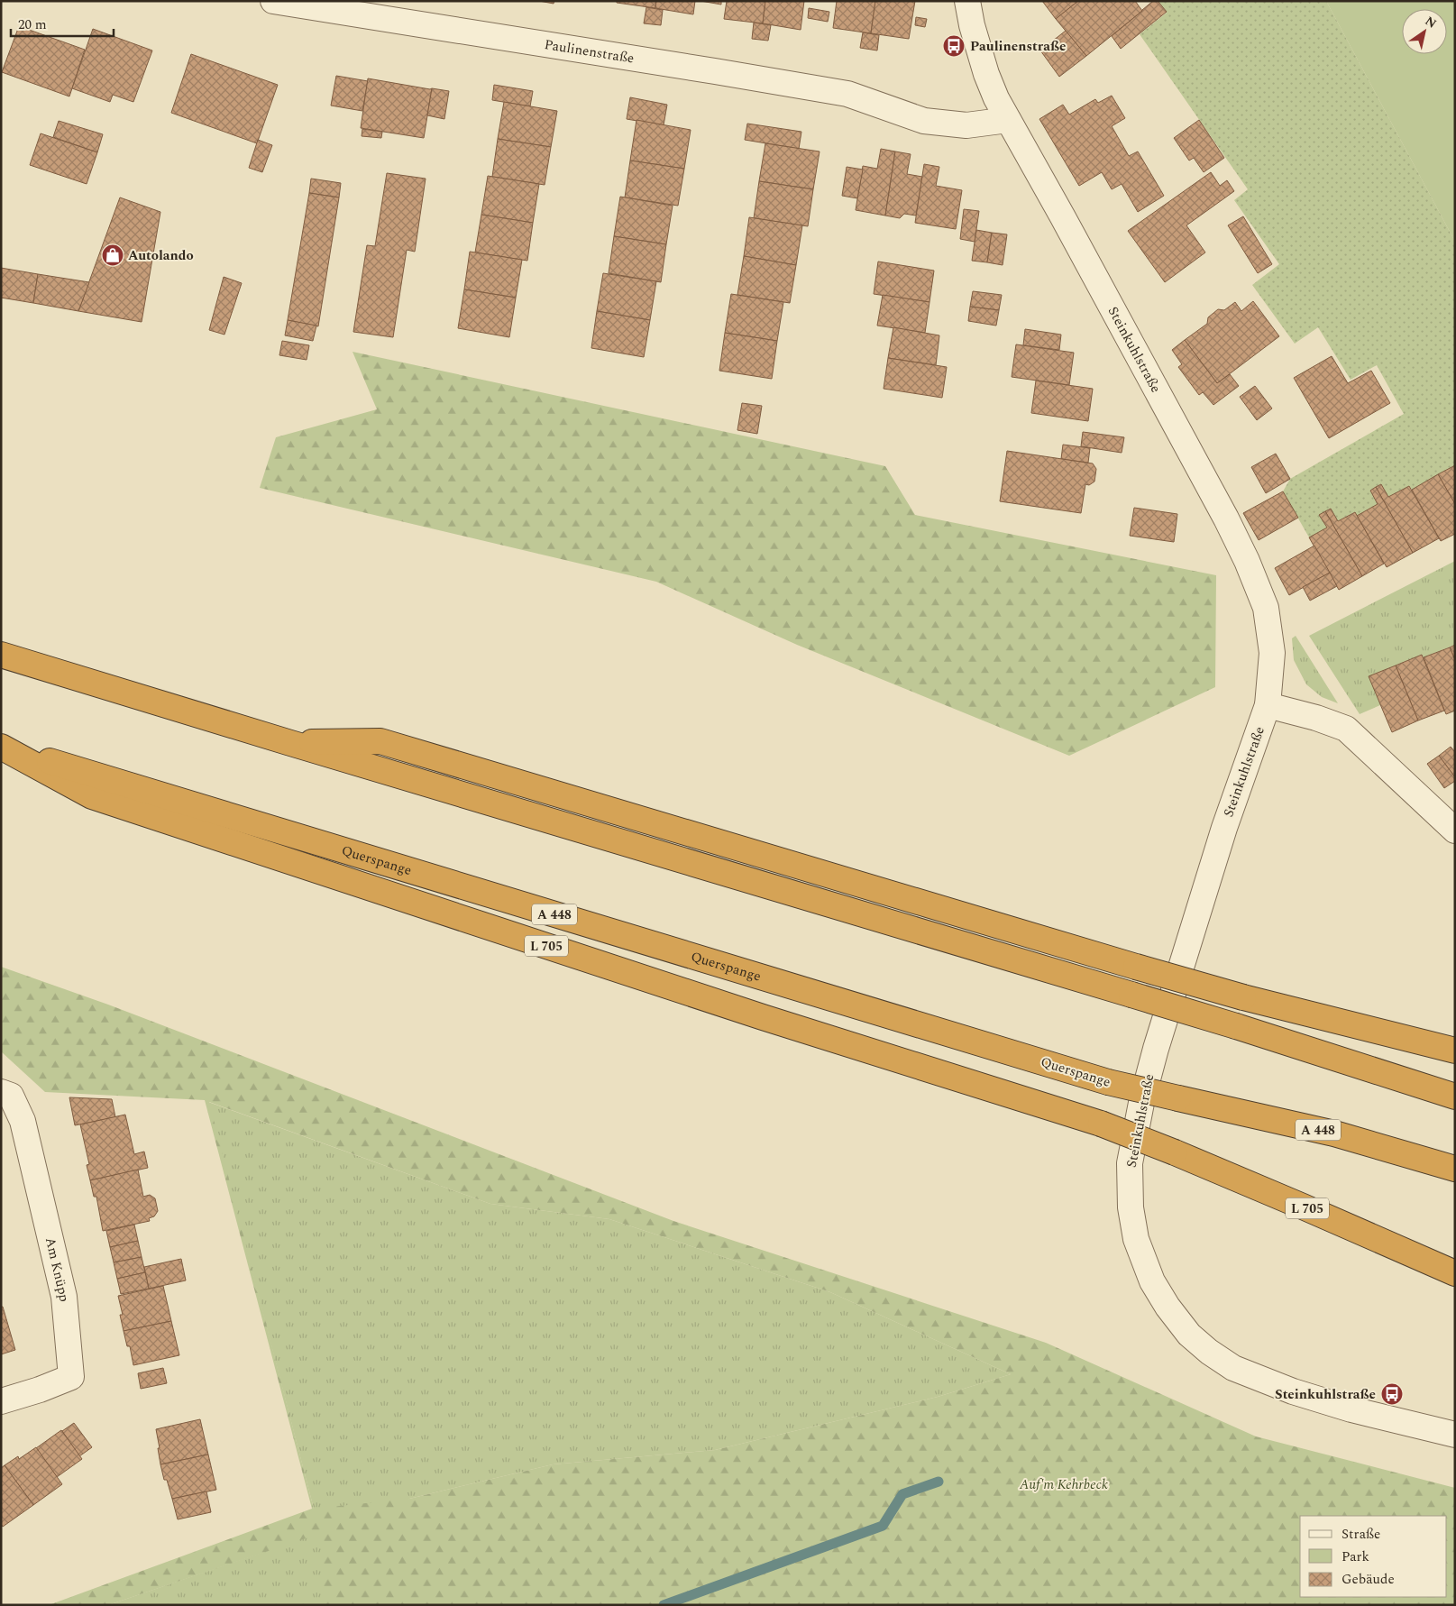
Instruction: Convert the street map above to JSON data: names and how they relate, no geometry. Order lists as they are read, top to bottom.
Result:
{
  "streets": {
    "highway": ["Querspange", "A 448", "L 705"],
    "street": ["Paulinenstraße", "Steinkuhlstraße", "Am Knüpp"]
  },
  "crossings": [
    ["Paulinenstraße", "Steinkuhlstraße"],
    ["Querspange", "L 705"]
  ],
  "parks": ["Auf'm Kehrbeck"],
  "places": {
    "bus stop": ["Paulinenstraße", "Steinkuhlstraße"],
    "shop": ["Autolando"]
  },
  "legend": ["Straße", "Park", "Gebäude"],
  "scale_bar": "20 m",
  "north": "top right"
}
